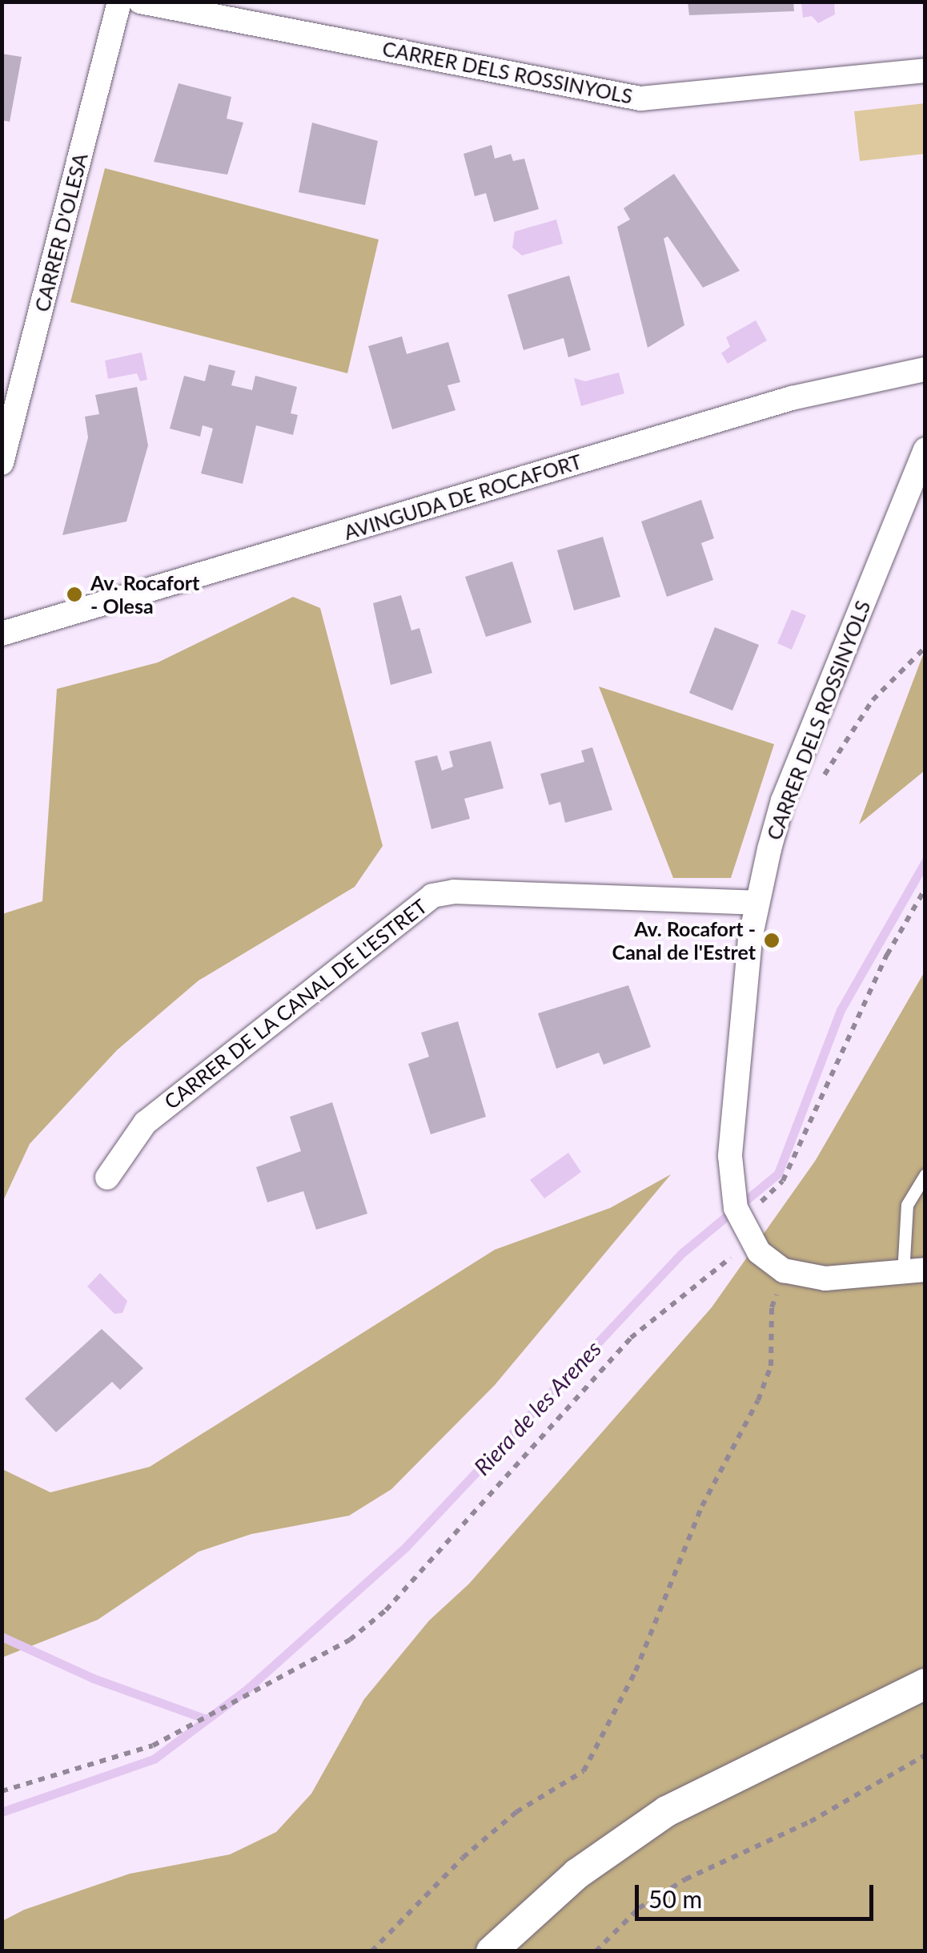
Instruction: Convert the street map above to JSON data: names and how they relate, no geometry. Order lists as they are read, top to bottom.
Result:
{
  "streets": {
    "street": [
      "CARRER DELS ROSSINYOLS",
      "CARRER D'OLESA",
      "AVINGUDA DE ROCAFORT",
      "CARRER DE LA CANAL DE L'ESTRET"
    ]
  },
  "crossings": [
    ["CARRER DELS ROSSINYOLS", "CARRER DE LA CANAL DE L'ESTRET"]
  ],
  "water": ["Riera de les Arenes"],
  "places": ["Av. Rocafort - Olesa", "Av. Rocafort - Canal de l'Estret"],
  "scale_bar": "50 m"
}
